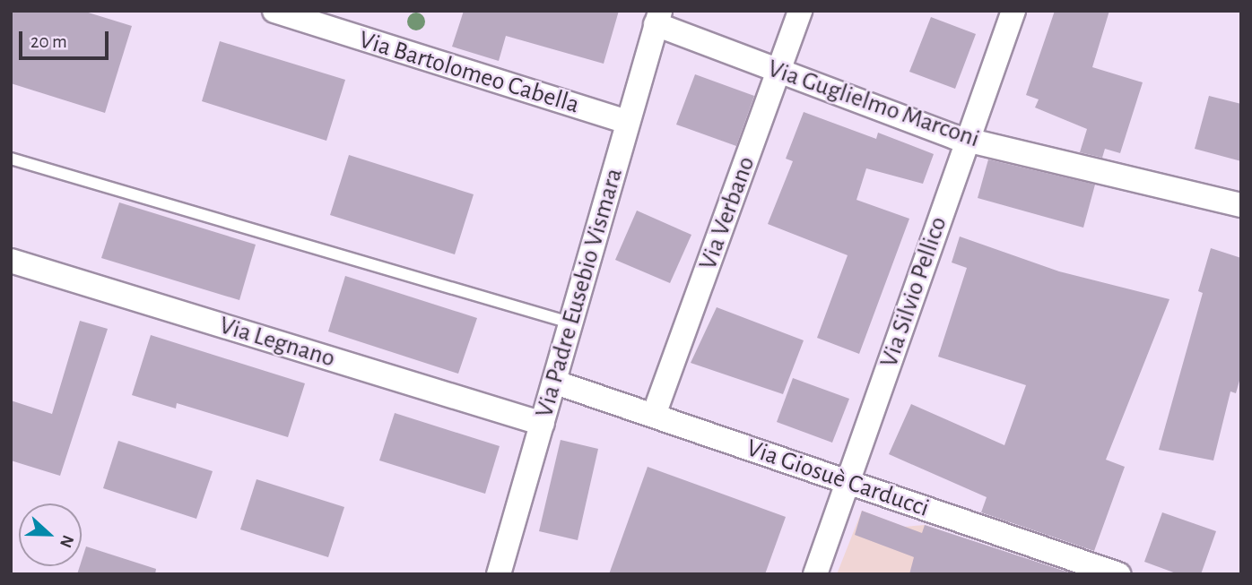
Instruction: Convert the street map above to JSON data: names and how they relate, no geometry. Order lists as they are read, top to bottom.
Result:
{
  "streets": {
    "street": [
      "Via Bartolomeo Cabella",
      "Via Guglielmo Marconi",
      "Via Verbano",
      "Via Silvio Pellico",
      "Via Padre Eusebio Vismara",
      "Via Legnano",
      "Via Giosuè Carducci"
    ]
  },
  "crossings": [
    ["Via Bartolomeo Cabella", "Via Padre Eusebio Vismara"],
    ["Via Guglielmo Marconi", "Via Verbano"],
    ["Via Guglielmo Marconi", "Via Silvio Pellico"],
    ["Via Guglielmo Marconi", "Via Padre Eusebio Vismara"],
    ["Via Verbano", "Via Giosuè Carducci"],
    ["Via Silvio Pellico", "Via Giosuè Carducci"],
    ["Via Padre Eusebio Vismara", "Via Legnano"],
    ["Via Padre Eusebio Vismara", "Via Giosuè Carducci"]
  ],
  "scale_bar": "20 m",
  "north": "right"
}
